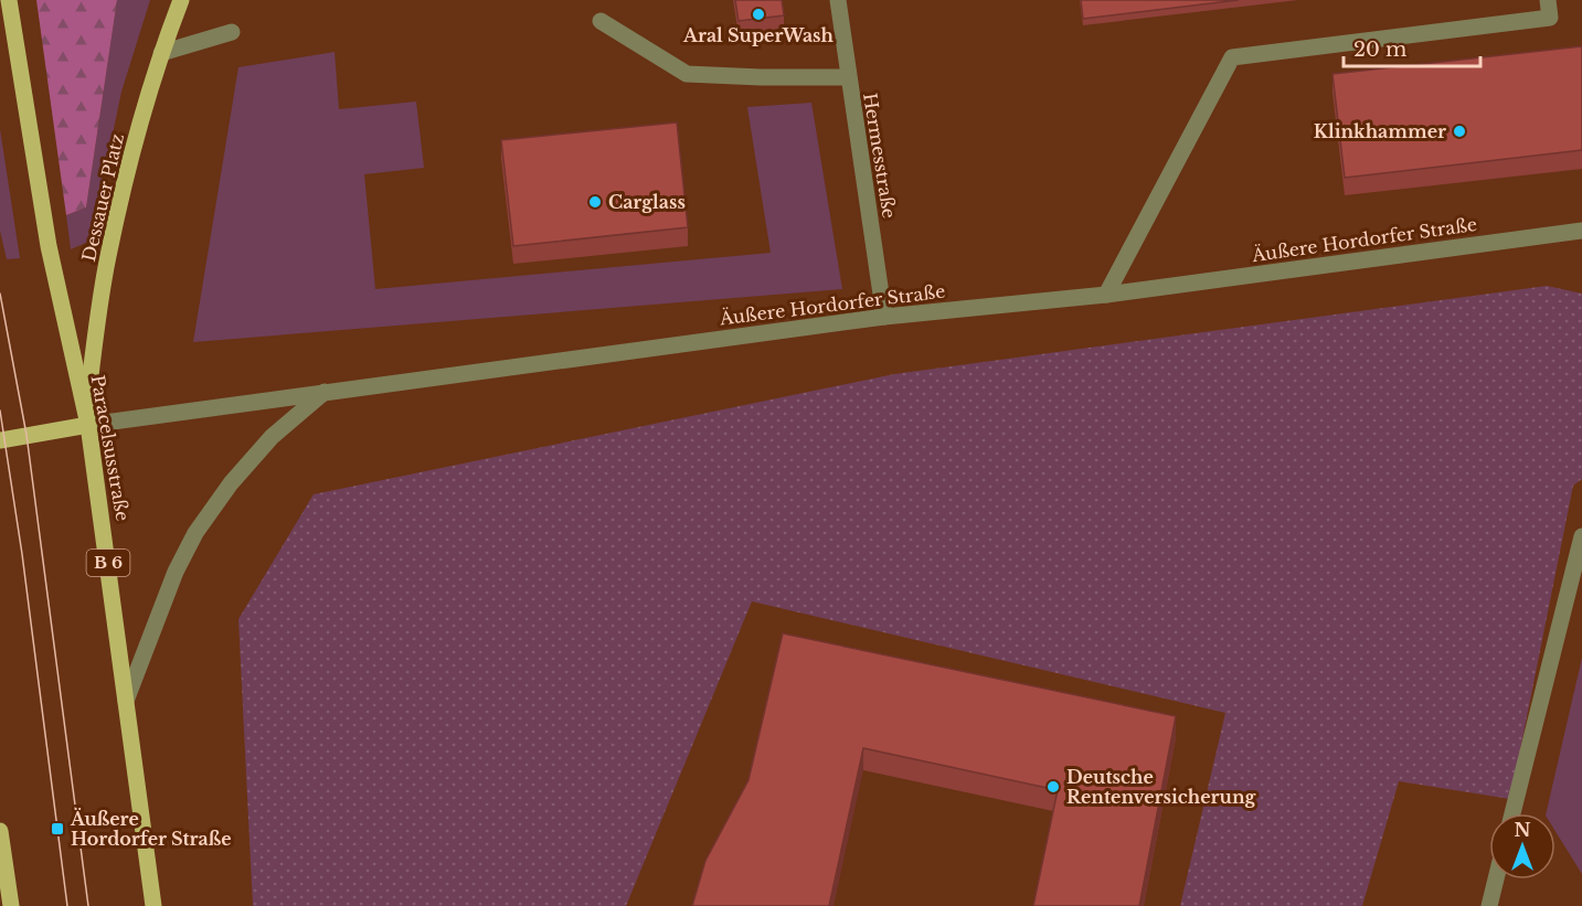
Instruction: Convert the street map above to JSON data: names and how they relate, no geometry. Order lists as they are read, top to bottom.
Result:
{
  "streets": {
    "main road": ["Dessauer Platz", "Paracelsusstraße", "B 6"],
    "street": ["Hermesstraße", "Äußere Hordorfer Straße"]
  },
  "crossings": [
    ["Hermesstraße", "Äußere Hordorfer Straße"],
    ["Dessauer Platz", "Äußere Hordorfer Straße"],
    ["Dessauer Platz", "Paracelsusstraße"],
    ["Äußere Hordorfer Straße", "Paracelsusstraße"]
  ],
  "places": {
    "other": [
      "Aral SuperWash",
      "Klinkhammer",
      "Carglass",
      "Deutsche Rentenversicherung"
    ],
    "transit": ["Äußere Hordorfer Straße"]
  },
  "scale_bar": "20 m",
  "north": "top"
}
